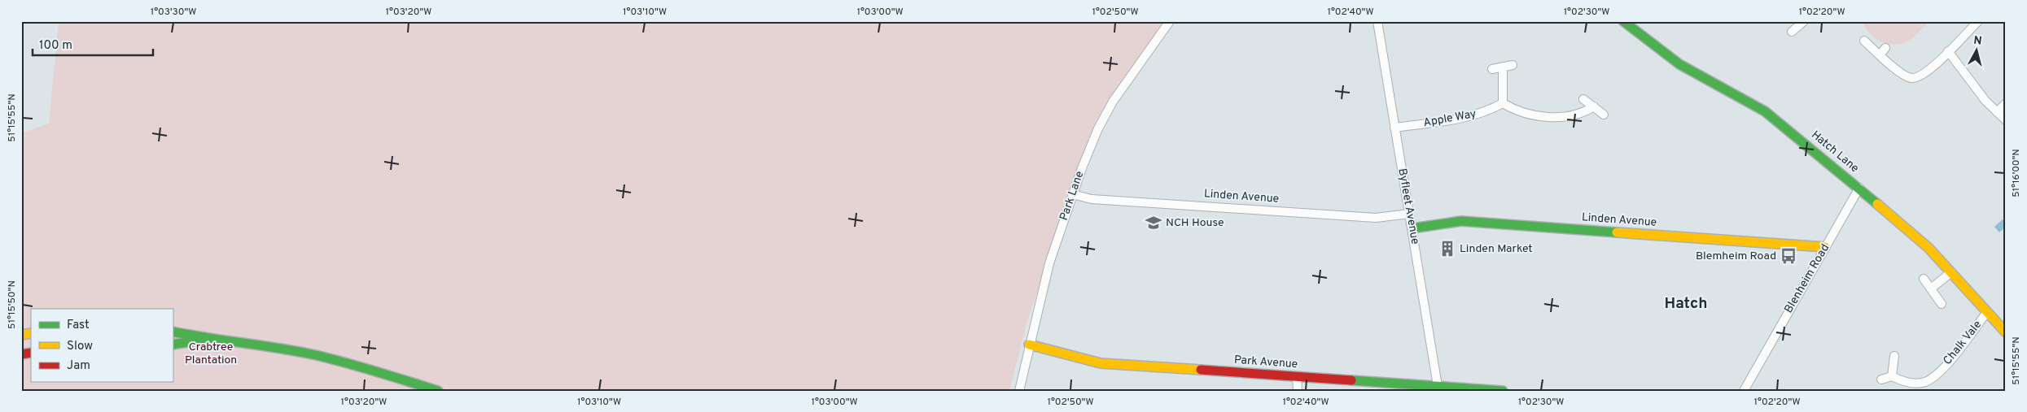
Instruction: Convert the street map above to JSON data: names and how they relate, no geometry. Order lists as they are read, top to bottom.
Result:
{
  "streets": {
    "street": [
      "Apple Way",
      "Hatch Lane",
      "Park Lane",
      "Linden Avenue",
      "Byfleet Avenue",
      "Blenheim Road",
      "Chalk Vale",
      "Park Avenue"
    ]
  },
  "crossings": [
    ["Apple Way", "Byfleet Avenue"],
    ["Hatch Lane", "Blenheim Road"],
    ["Hatch Lane", "Chalk Vale"],
    ["Park Lane", "Linden Avenue"],
    ["Park Lane", "Park Avenue"],
    ["Linden Avenue", "Byfleet Avenue"],
    ["Linden Avenue", "Blenheim Road"],
    ["Byfleet Avenue", "Park Avenue"]
  ],
  "districts": ["Hatch"],
  "parks": ["Crabtree Plantation"],
  "places": {
    "school or university": ["NCH House"],
    "building": ["Linden Market"],
    "bus stop": ["Blemheim Road"]
  },
  "legend": ["Fast", "Slow", "Jam"],
  "scale_bar": "100 m",
  "north": "top",
  "coordinates": [
    "1°03'30\"W",
    "1°03'20\"W",
    "1°03'10\"W",
    "1°03'00\"W",
    "1°02'50\"W",
    "1°02'40\"W",
    "1°02'30\"W",
    "1°02'20\"W",
    "51°15'55\"N",
    "51°16'00\"N",
    "51°15'50\"N"
  ]
}
